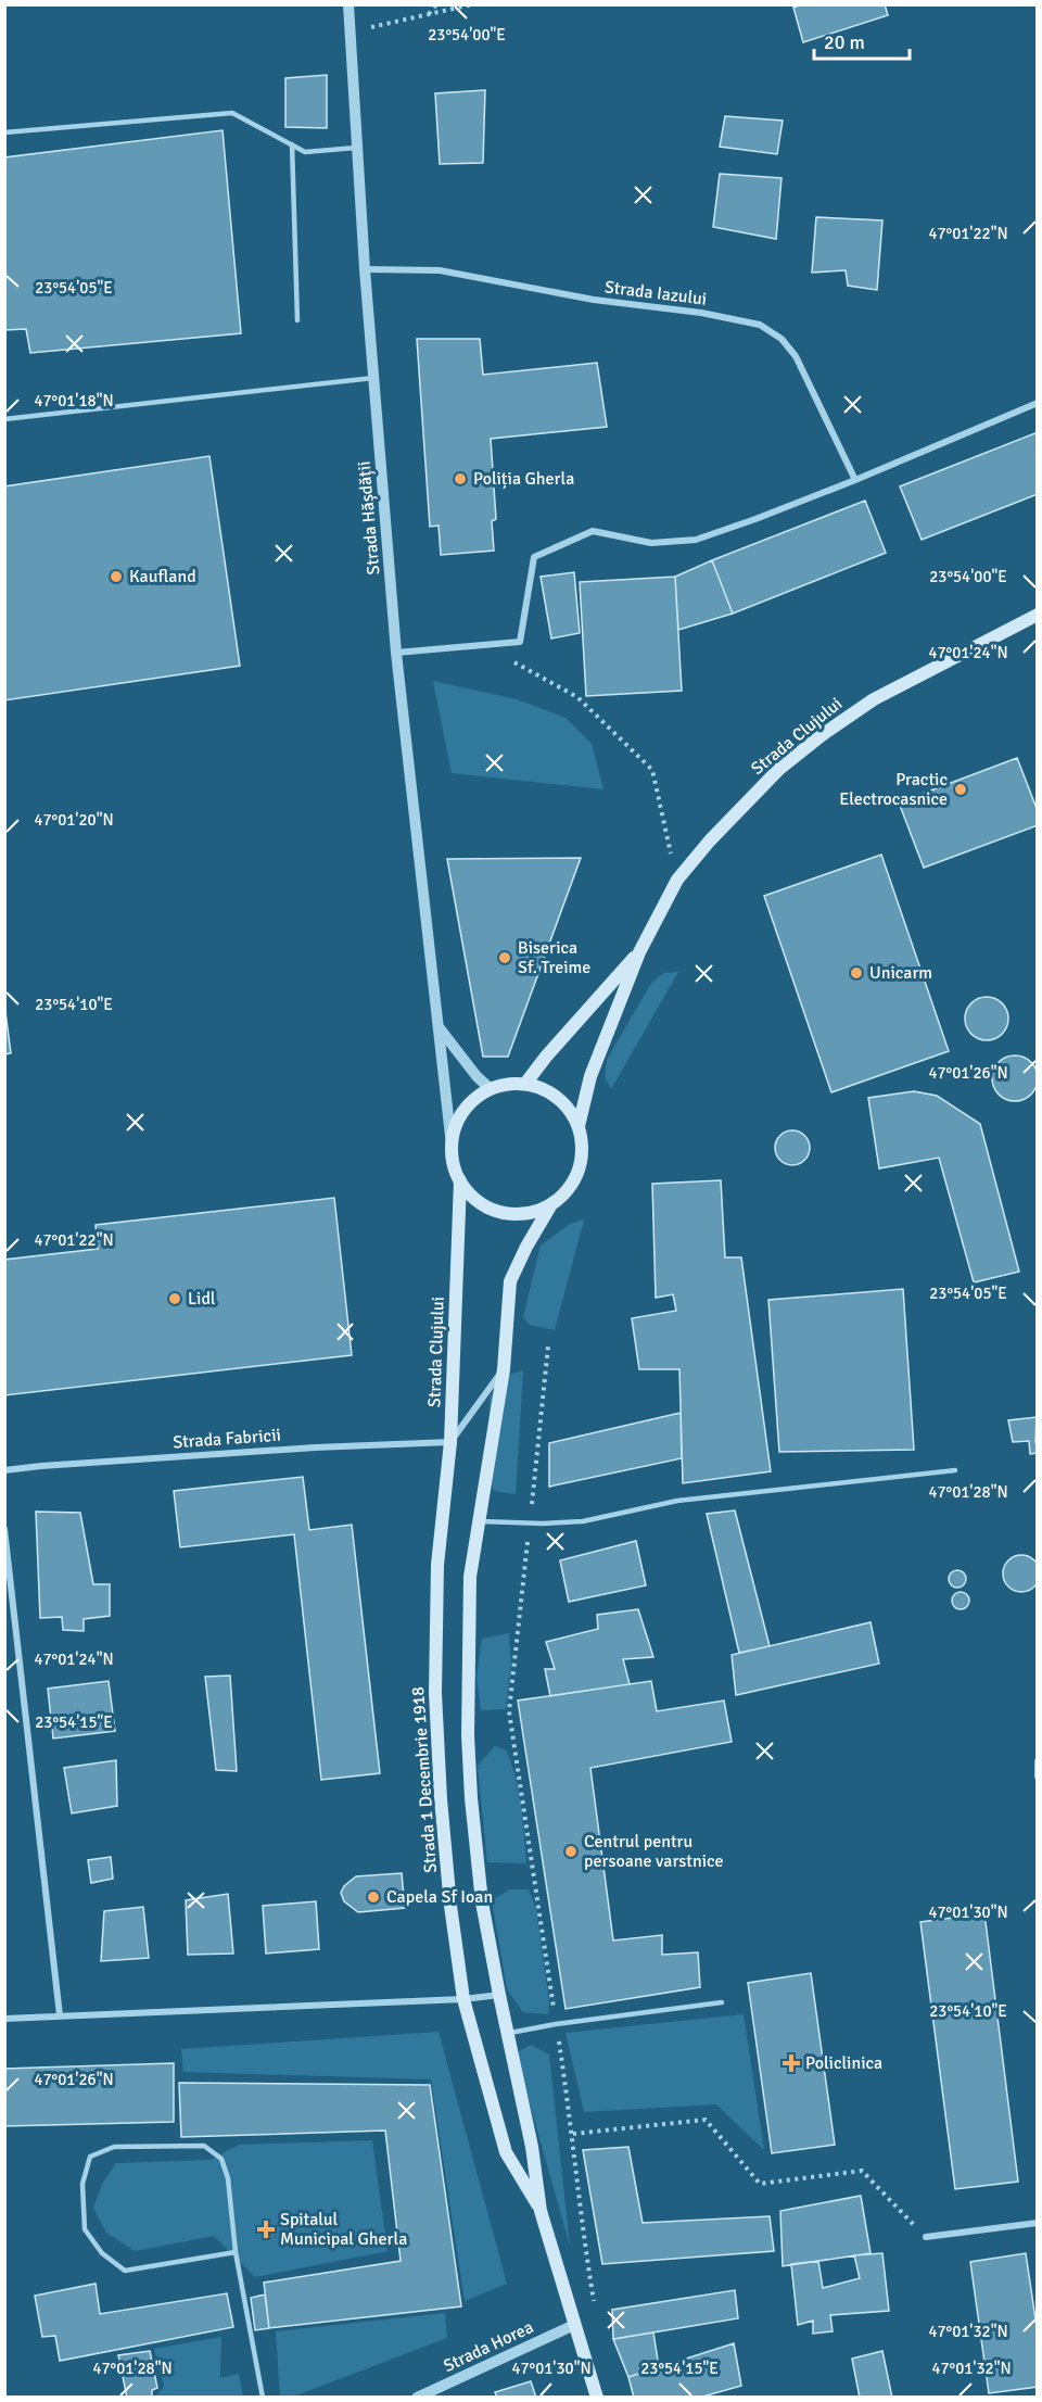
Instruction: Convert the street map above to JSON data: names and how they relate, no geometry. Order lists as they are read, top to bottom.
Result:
{
  "streets": {
    "main road": ["Strada Clujului", "Strada 1 Decembrie 1918"],
    "street": [
      "Strada Iazului",
      "Strada Hășdății",
      "Strada Fabricii",
      "Strada Horea"
    ]
  },
  "crossings": [
    ["Strada Iazului", "Strada Hășdății"],
    ["Strada Hășdății", "Strada Clujului"],
    ["Strada Clujului", "Strada Fabricii"],
    ["Strada Clujului", "Strada 1 Decembrie 1918"],
    ["Strada 1 Decembrie 1918", "Strada Horea"]
  ],
  "places": {
    "other": [
      "Poliția Gherla",
      "Kaufland",
      "Practic Electrocasnice",
      "Biserica Sf. Treime",
      "Unicarm",
      "Lidl",
      "Centrul pentru persoane varstnice",
      "Capela Sf Ioan"
    ],
    "health": ["Policlinica", "Spitalul Municipal Gherla"]
  },
  "scale_bar": "20 m",
  "coordinates": [
    "23°54'00\"E",
    "47°01'22\"N",
    "23°54'05\"E",
    "47°01'18\"N",
    "47°01'24\"N",
    "47°01'20\"N",
    "23°54'10\"E",
    "47°01'26\"N",
    "47°01'28\"N",
    "23°54'15\"E",
    "47°01'30\"N",
    "47°01'32\"N"
  ]
}
